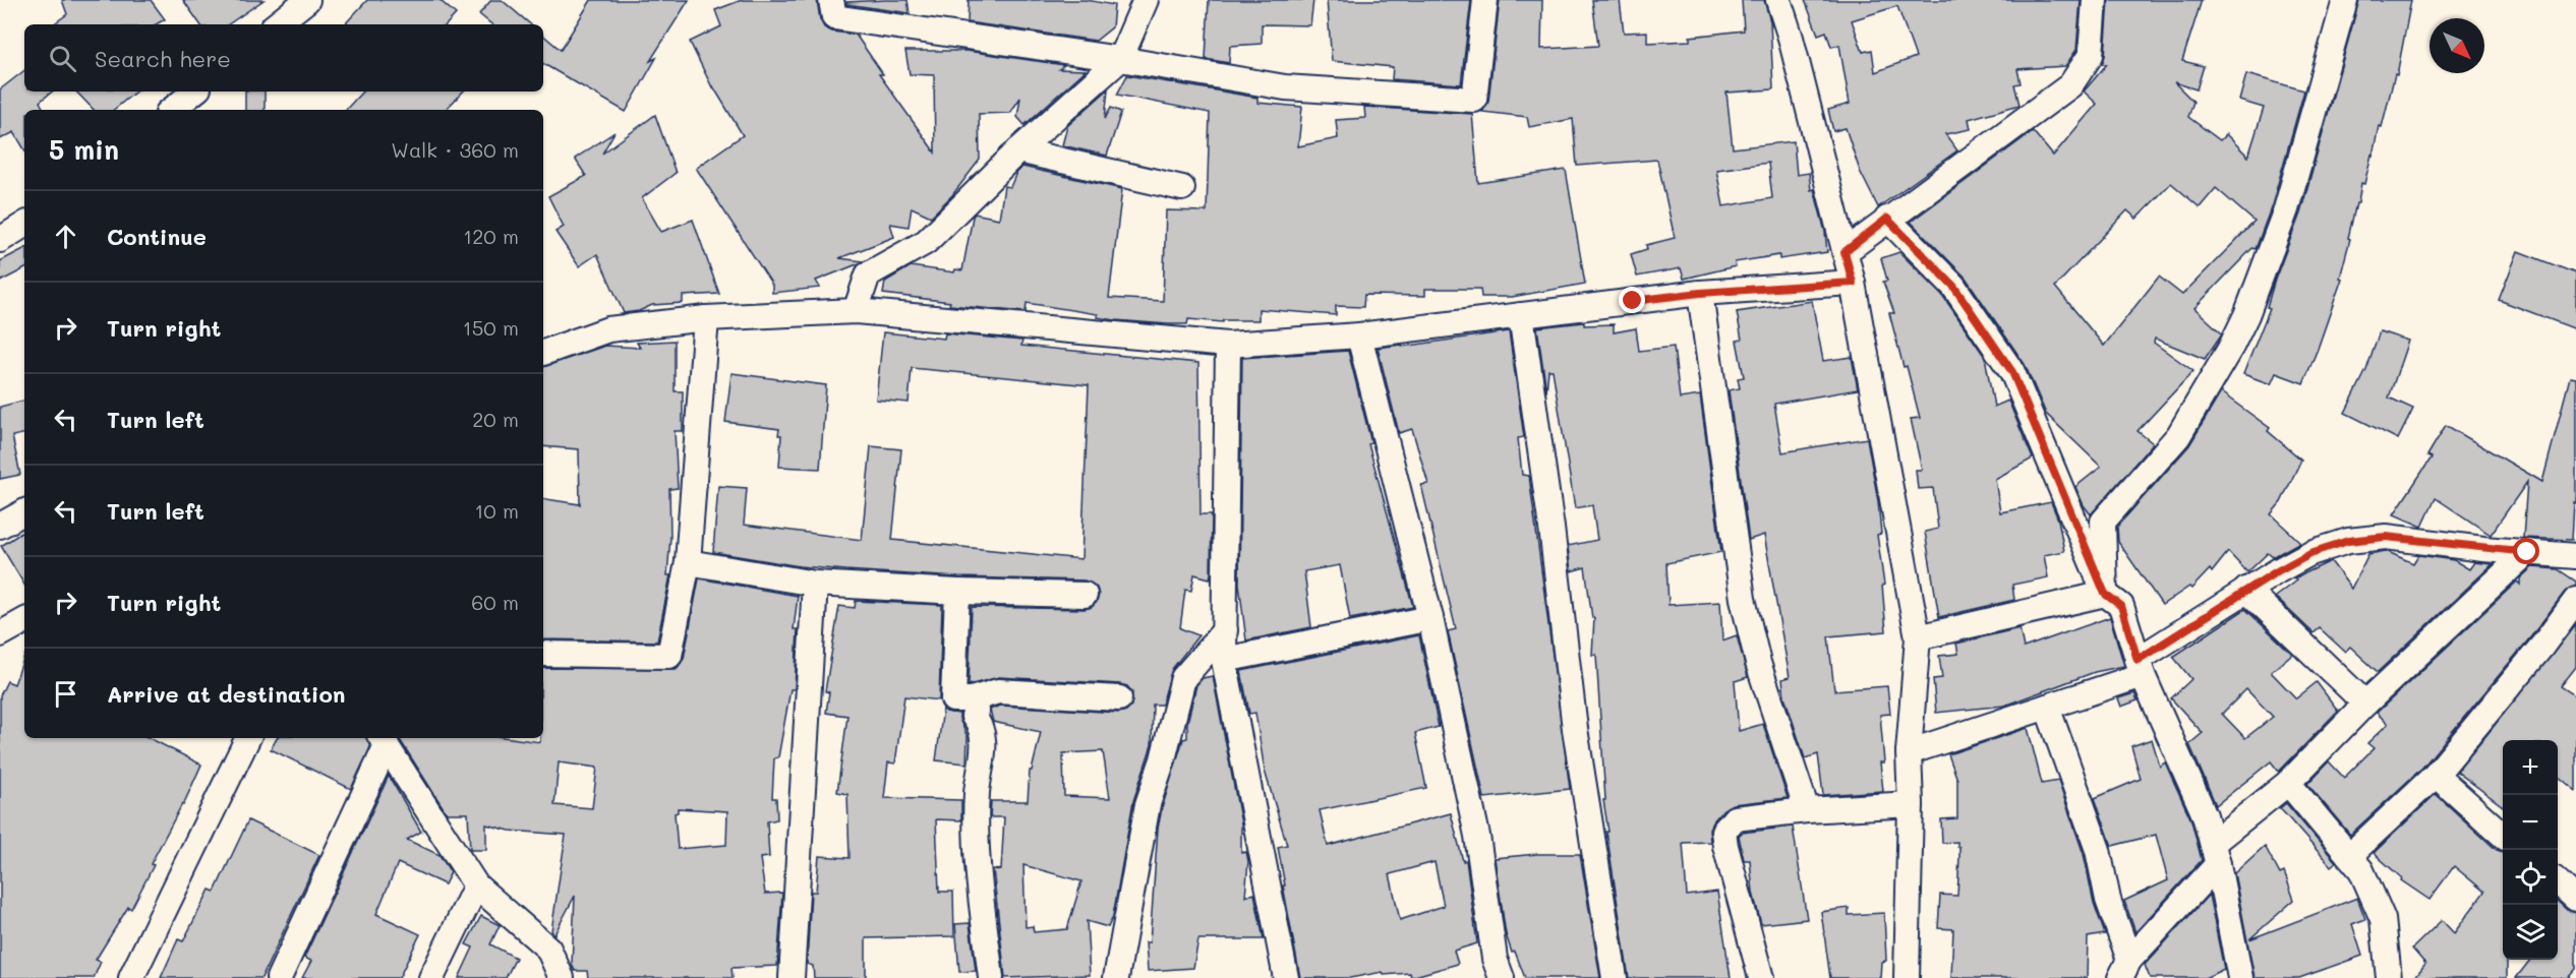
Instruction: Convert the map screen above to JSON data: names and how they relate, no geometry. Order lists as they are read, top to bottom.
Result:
{
  "north": "bottom right",
  "page": {
    "search": "Search here",
    "heading": ["5 min", "Walk · 360 m"],
    "list": [
      ["Continue", "120 m"],
      ["Turn right", "150 m"],
      ["Turn left", "20 m"],
      ["Turn left", "10 m"],
      ["Turn right", "60 m"],
      "Arrive at destination"
    ],
    "map_buttons": ["+", "−"]
  }
}
